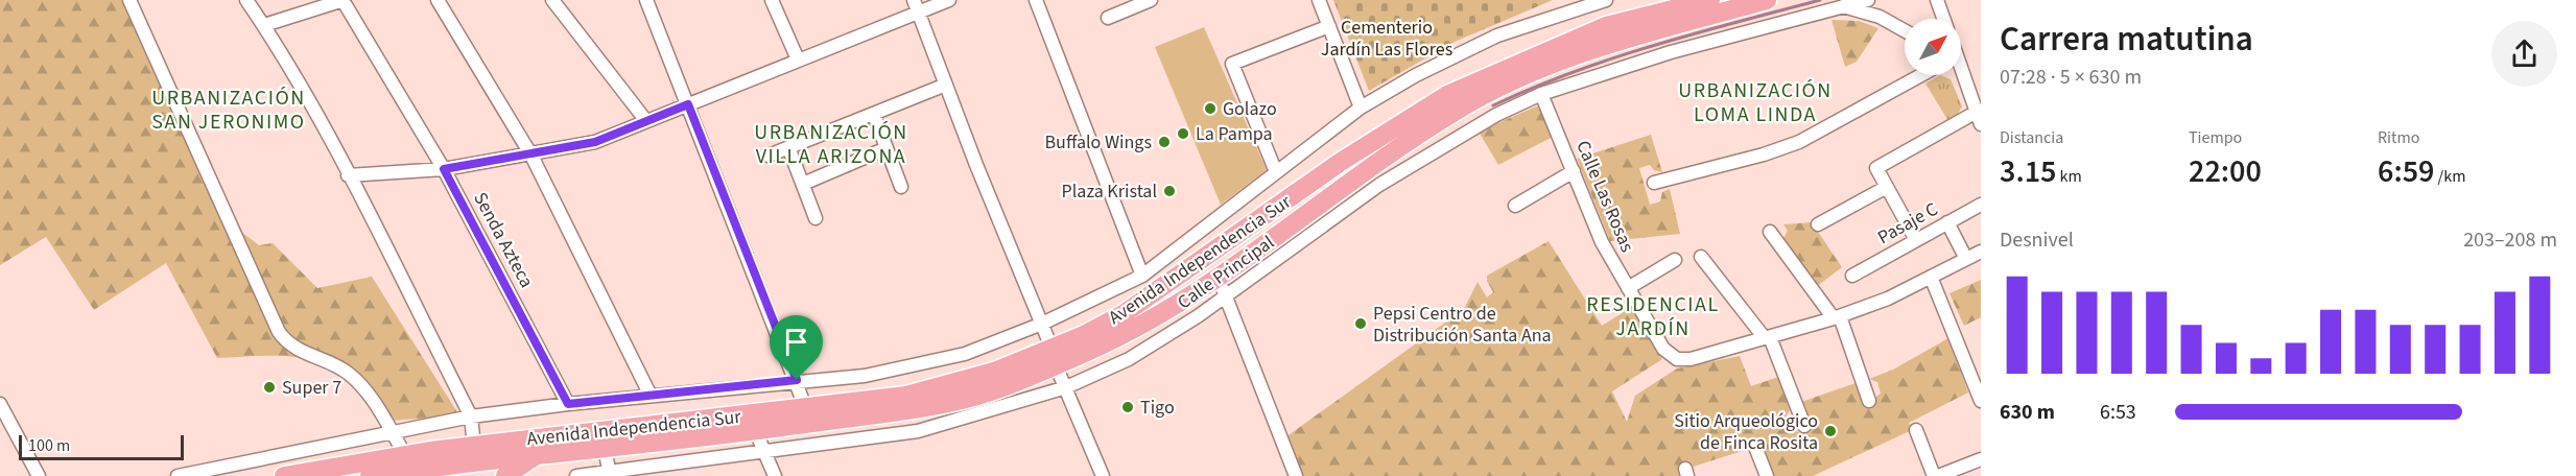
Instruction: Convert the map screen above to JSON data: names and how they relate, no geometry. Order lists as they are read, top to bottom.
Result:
{
  "streets": {
    "highway": ["Avenida Independencia Sur"],
    "street": [
      "Calle Las Rosas",
      "Pasaje C",
      "Senda Azteca",
      "Calle Principal"
    ]
  },
  "crossings": [
    ["Calle Las Rosas", "Calle Principal"]
  ],
  "districts": [
    "URBANIZACIÓN LOMA LINDA",
    "URBANIZACIÓN SAN JERONIMO",
    "URBANIZACIÓN VILLA ARIZONA",
    "RESIDENCIAL JARDÍN"
  ],
  "parks": ["Cementerio Jardín Las Flores"],
  "places": [
    "Golazo",
    "La Pampa",
    "Buffalo Wings",
    "Plaza Kristal",
    "Pepsi Centro de Distribución Santa Ana",
    "Super 7",
    "Tigo",
    "Sitio Arqueológico de Finca Rosita"
  ],
  "scale_bar": "100 m",
  "north": "top right",
  "page": {
    "heading": ["Carrera matutina", "07:28 · 5 × 630 m"],
    "stats": [
      ["Distancia", "3.15 km"],
      ["Tiempo", "22:00"],
      ["Ritmo", "6:59 /km"]
    ],
    "chart": ["Desnivel", "203–208 m"],
    "list": [
      {
        "name": "630 m",
        "note": "6:53"
      }
    ],
    "scale": "100 m"
  }
}
